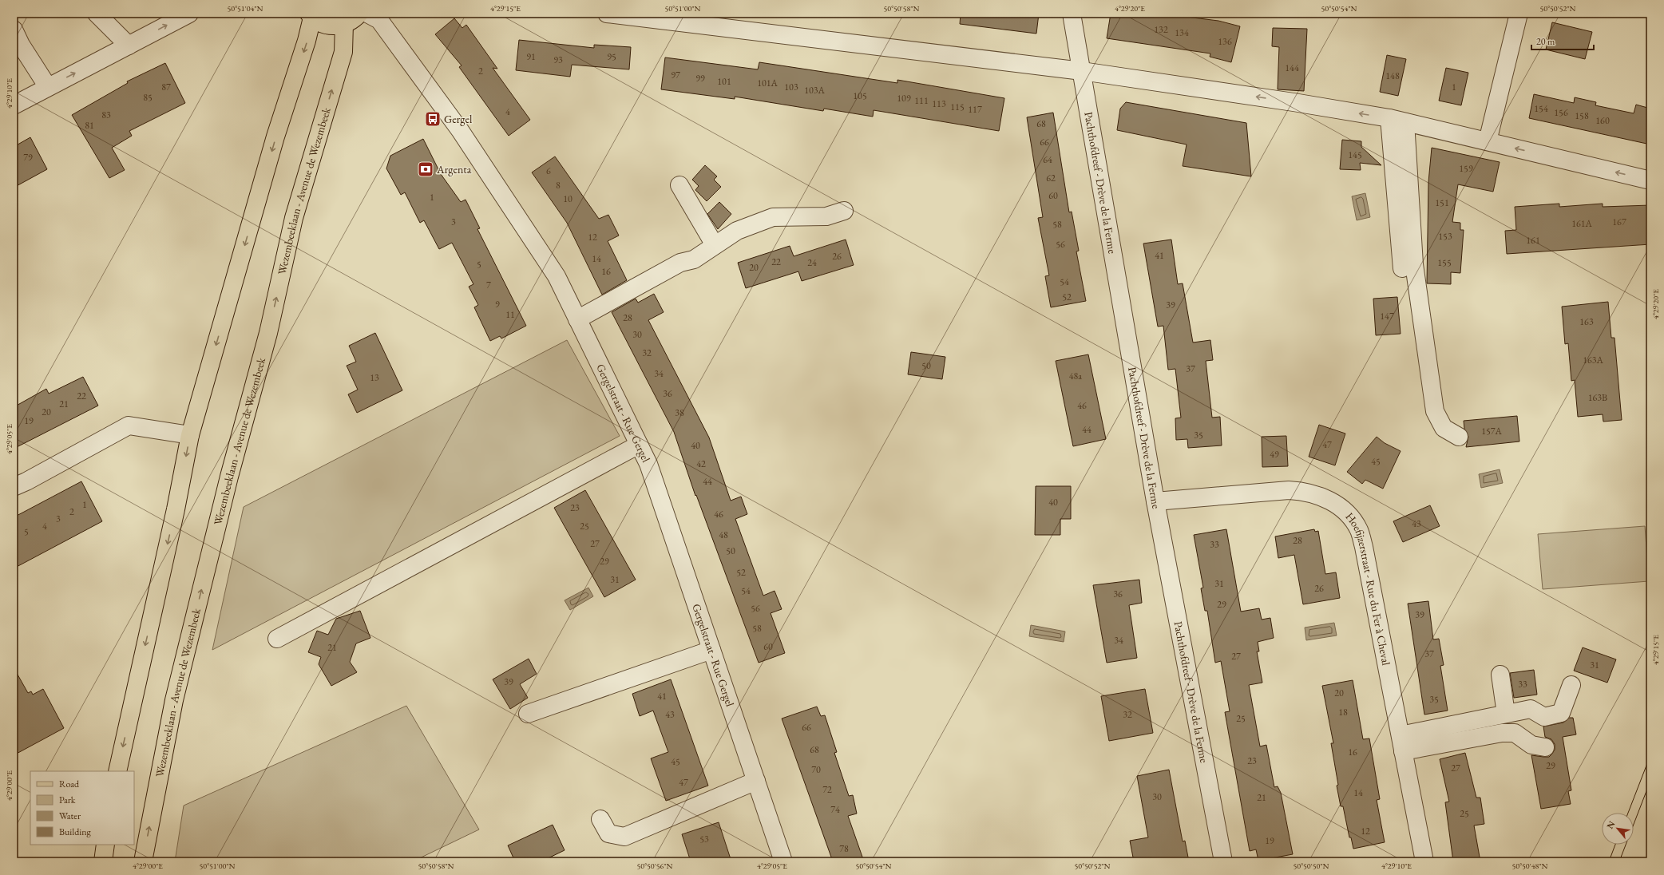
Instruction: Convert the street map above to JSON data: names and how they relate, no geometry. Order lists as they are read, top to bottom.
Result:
{
  "streets": {
    "main road": ["Wezembeeklaan - Avenue de Wezembeek"],
    "street": ["Pachthofdreef - Drève de la Ferme", "Gergelstraat - Rue Gergel", "Hoefijzerstraat - Rue du Fer à Cheval"]
  },
  "crossings": [
    ["Pachthofdreef - Drève de la Ferme", "Hoefijzerstraat - Rue du Fer à Cheval"]
  ],
  "places": {
    "bus stop": ["Gergel"],
    "bank": ["Argenta"]
  },
  "house_numbers": [
    "132",
    "134",
    "136",
    "91",
    "95",
    "93",
    "144",
    "2",
    "97",
    "148",
    "99",
    "101",
    "101A",
    "87",
    "103",
    "1",
    "103A",
    "105",
    "85",
    "109",
    "111",
    "113",
    "115",
    "154",
    "117",
    "4",
    "156",
    "83",
    "158",
    "160",
    "68",
    "81",
    "66",
    "145",
    "79",
    "64",
    "159",
    "6",
    "62",
    "8",
    "60",
    "1",
    "10",
    "151",
    "3",
    "167",
    "161A",
    "58",
    "153",
    "12",
    "161",
    "56",
    "41",
    "26",
    "14",
    "22",
    "24",
    "155",
    "5",
    "20",
    "16",
    "54",
    "7",
    "52",
    "9",
    "39",
    "11",
    "147",
    "28",
    "163",
    "30",
    "32",
    "163A",
    "50",
    "37",
    "34",
    "48a",
    "13",
    "36",
    "22",
    "163B",
    "21",
    "46",
    "20",
    "38",
    "19",
    "44",
    "157A",
    "35",
    "47",
    "40",
    "49",
    "45",
    "42",
    "44",
    "40",
    "1",
    "23",
    "2",
    "46",
    "3",
    "43",
    "4",
    "25",
    "5",
    "48",
    "28",
    "27",
    "33",
    "50",
    "29",
    "52",
    "31",
    "31",
    "26",
    "54",
    "36",
    "29",
    "56",
    "39",
    "58",
    "34",
    "60",
    "21",
    "37",
    "27",
    "31",
    "39",
    "33",
    "20",
    "41",
    "35",
    "18",
    "43",
    "32",
    "25",
    "66",
    "68",
    "16",
    "23",
    "45",
    "29",
    "27",
    "70",
    "47",
    "72",
    "14",
    "30",
    "21",
    "74",
    "25",
    "12",
    "53",
    "19",
    "78"
  ],
  "legend": [
    "Road",
    "Park",
    "Water",
    "Building"
  ],
  "scale_bar": "20 m",
  "north": "top left",
  "coordinates": [
    "50°51'04\"N",
    "4°29'15\"E",
    "50°51'00\"N",
    "50°50'58\"N",
    "4°29'20\"E",
    "50°50'54\"N",
    "50°50'52\"N",
    "4°29'10\"E",
    "4°29'05\"E",
    "4°29'00\"E",
    "50°50'56\"N",
    "50°50'50\"N",
    "50°50'48\"N"
  ]
}
